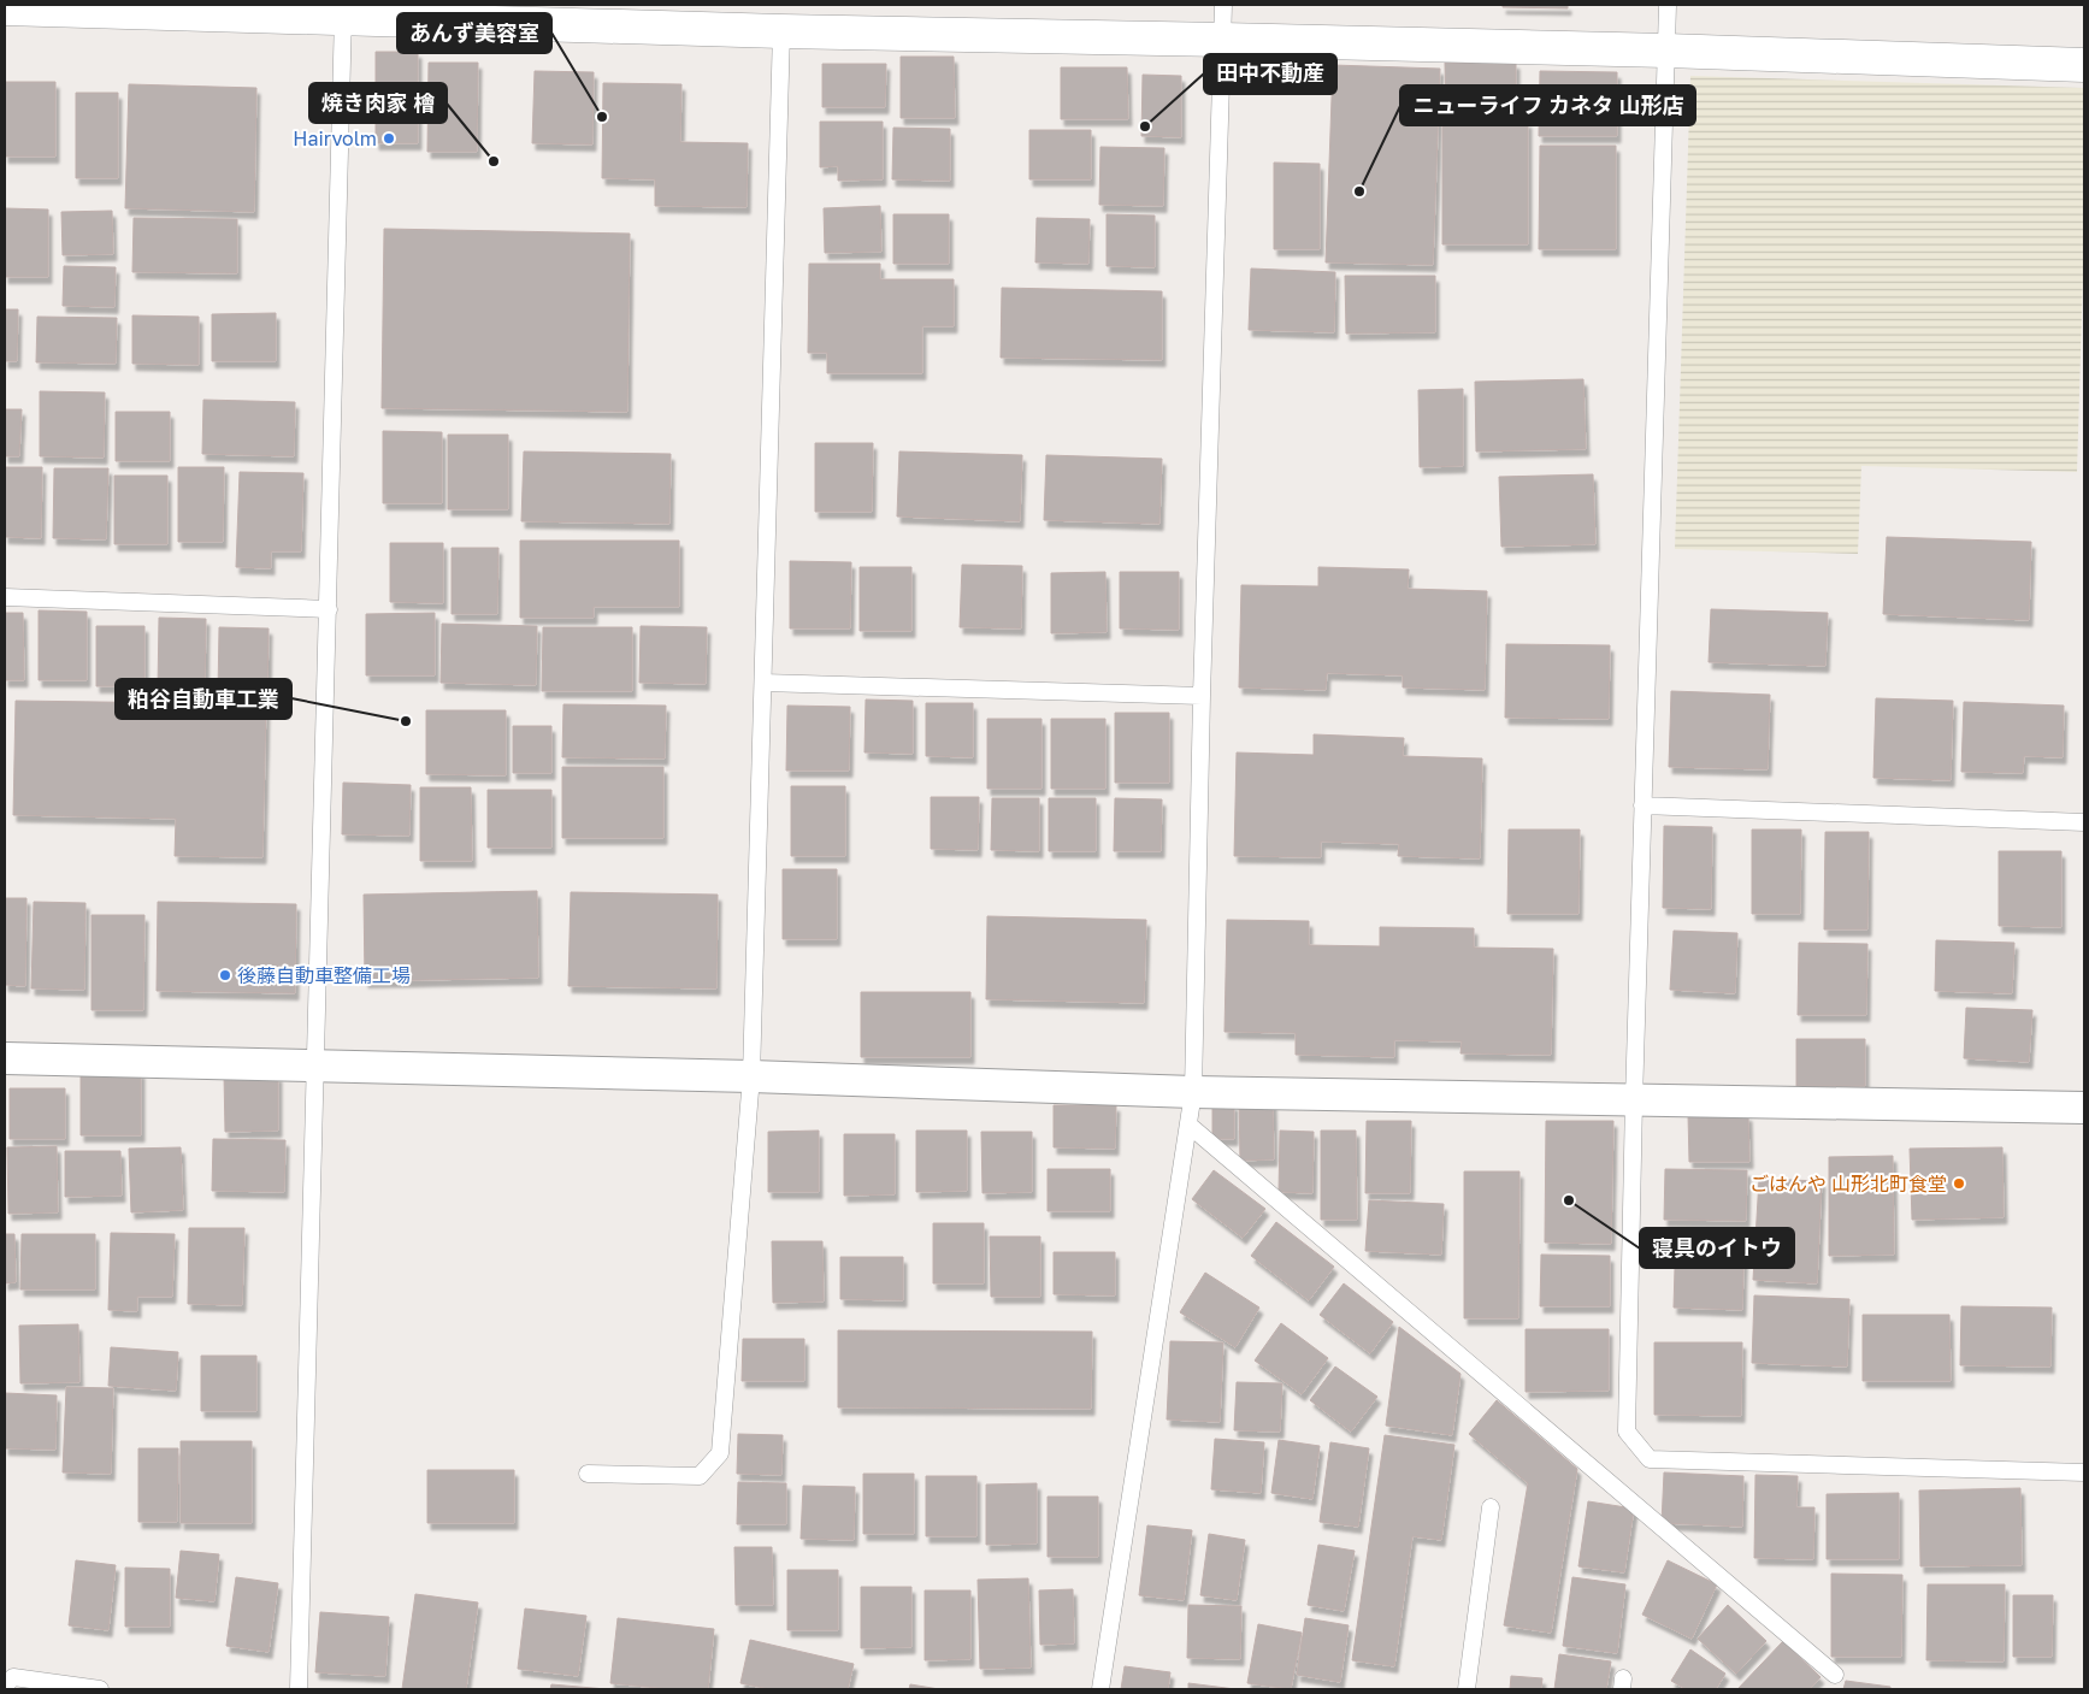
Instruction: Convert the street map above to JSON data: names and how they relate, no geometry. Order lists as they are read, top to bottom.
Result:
{
  "places": [
    "あんず美容室",
    "田中不動産",
    "Hairvolm",
    "焼き肉家 檜",
    "ニューライフ カネタ 山形店",
    "粕谷自動車工業",
    "後藤自動車整備工場",
    "ごはんや 山形北町食堂",
    "寝具のイトウ"
  ]
}
